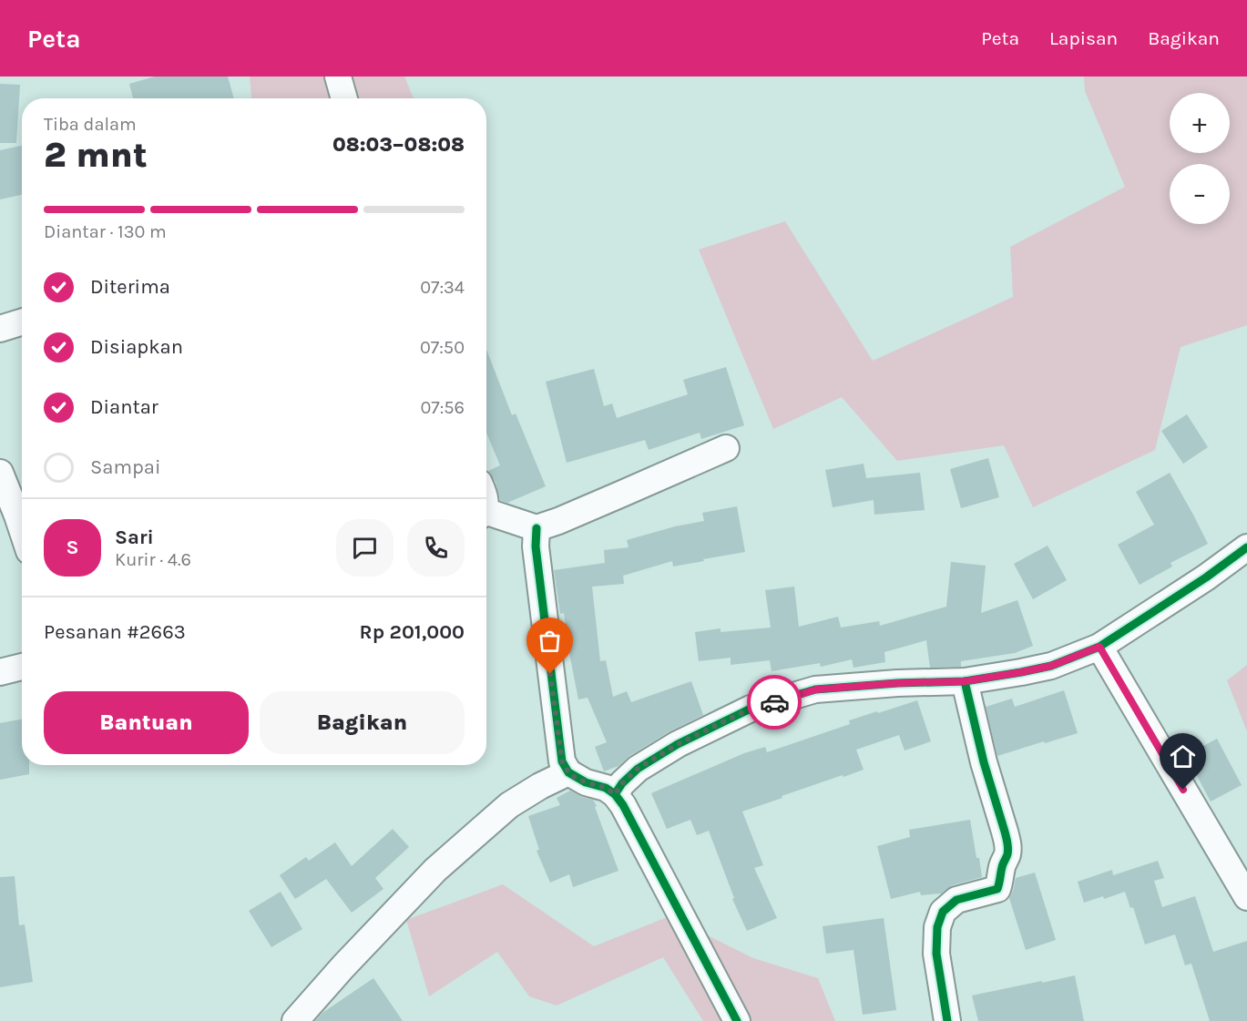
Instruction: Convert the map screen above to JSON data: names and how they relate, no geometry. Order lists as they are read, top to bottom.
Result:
{
  "page": {
    "header": "Peta",
    "nav": ["Peta", "Lapisan", "Bagikan"],
    "map_buttons": ["+", "−"],
    "heading": ["2 mnt", "Tiba dalam", "08:03–08:08"],
    "panel": [
      "Sari",
      "Kurir · 4.6",
      "Pesanan #2663",
      "Rp 201,000"
    ],
    "bar": "Diantar · 130 m",
    "list": [
      ["Diterima", "07:34"],
      ["Disiapkan", "07:50"],
      ["Diantar", "07:56"],
      "Sampai"
    ],
    "round": "S",
    "buttons": ["Bantuan", "Bagikan"]
  }
}
